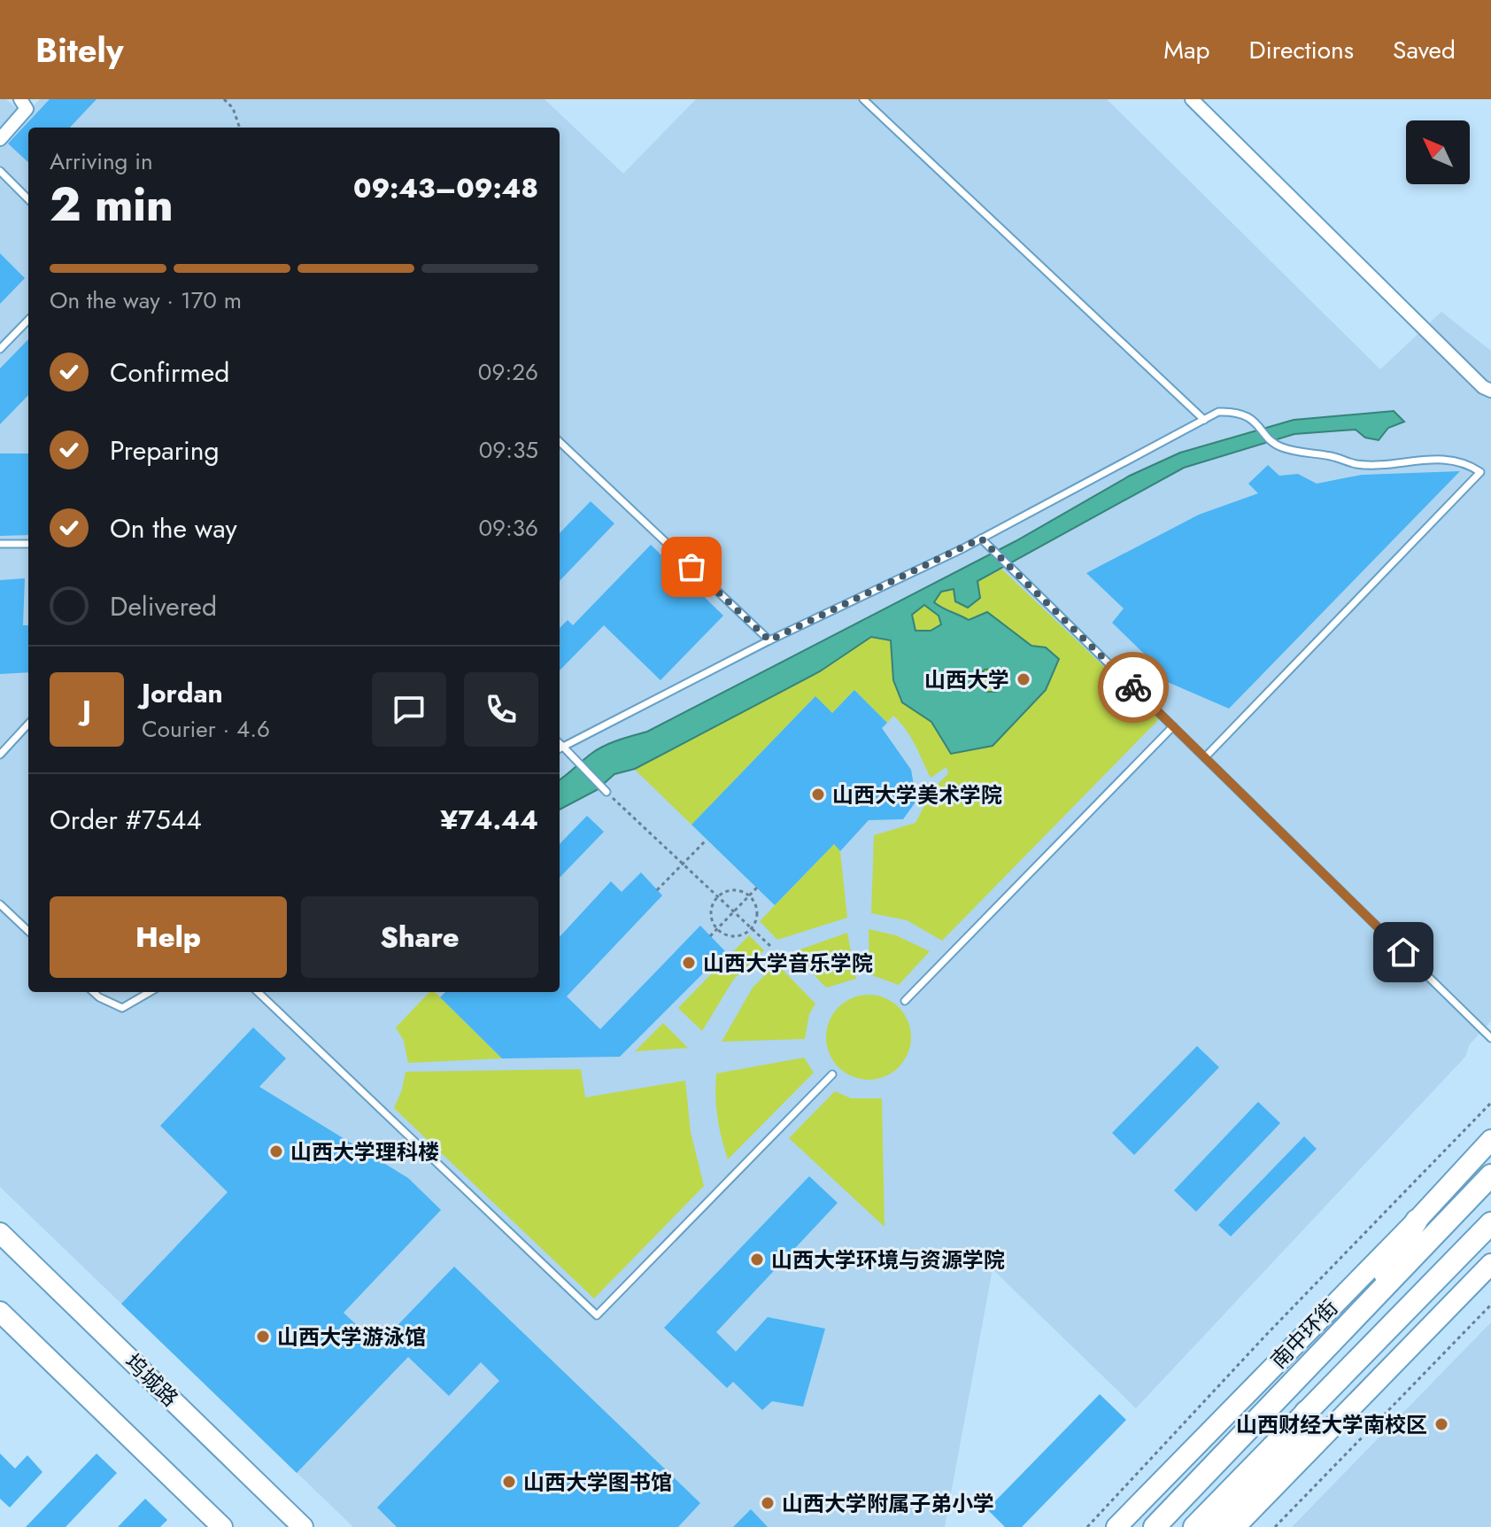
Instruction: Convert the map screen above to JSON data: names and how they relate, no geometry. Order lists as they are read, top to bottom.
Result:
{
  "streets": {
    "main road": ["南中环街", "坞城路"]
  },
  "places": [
    "山西大学",
    "山西大学美术学院",
    "山西大学音乐学院",
    "山西大学理科楼",
    "山西大学环境与资源学院",
    "山西大学游泳馆",
    "山西财经大学南校区",
    "山西大学图书馆",
    "山西大学附属子弟小学"
  ],
  "north": "top left",
  "page": {
    "header": "Bitely",
    "nav": ["Map", "Directions", "Saved"],
    "heading": ["2 min", "Arriving in", "09:43–09:48"],
    "panel": [
      "Jordan",
      "Courier · 4.6",
      "Order #7544",
      "¥74.44"
    ],
    "bar": "On the way · 170 m",
    "list": [
      ["Confirmed", "09:26"],
      ["Preparing", "09:35"],
      ["On the way", "09:36"],
      "Delivered"
    ],
    "round": "J",
    "buttons": ["Help", "Share"]
  }
}
